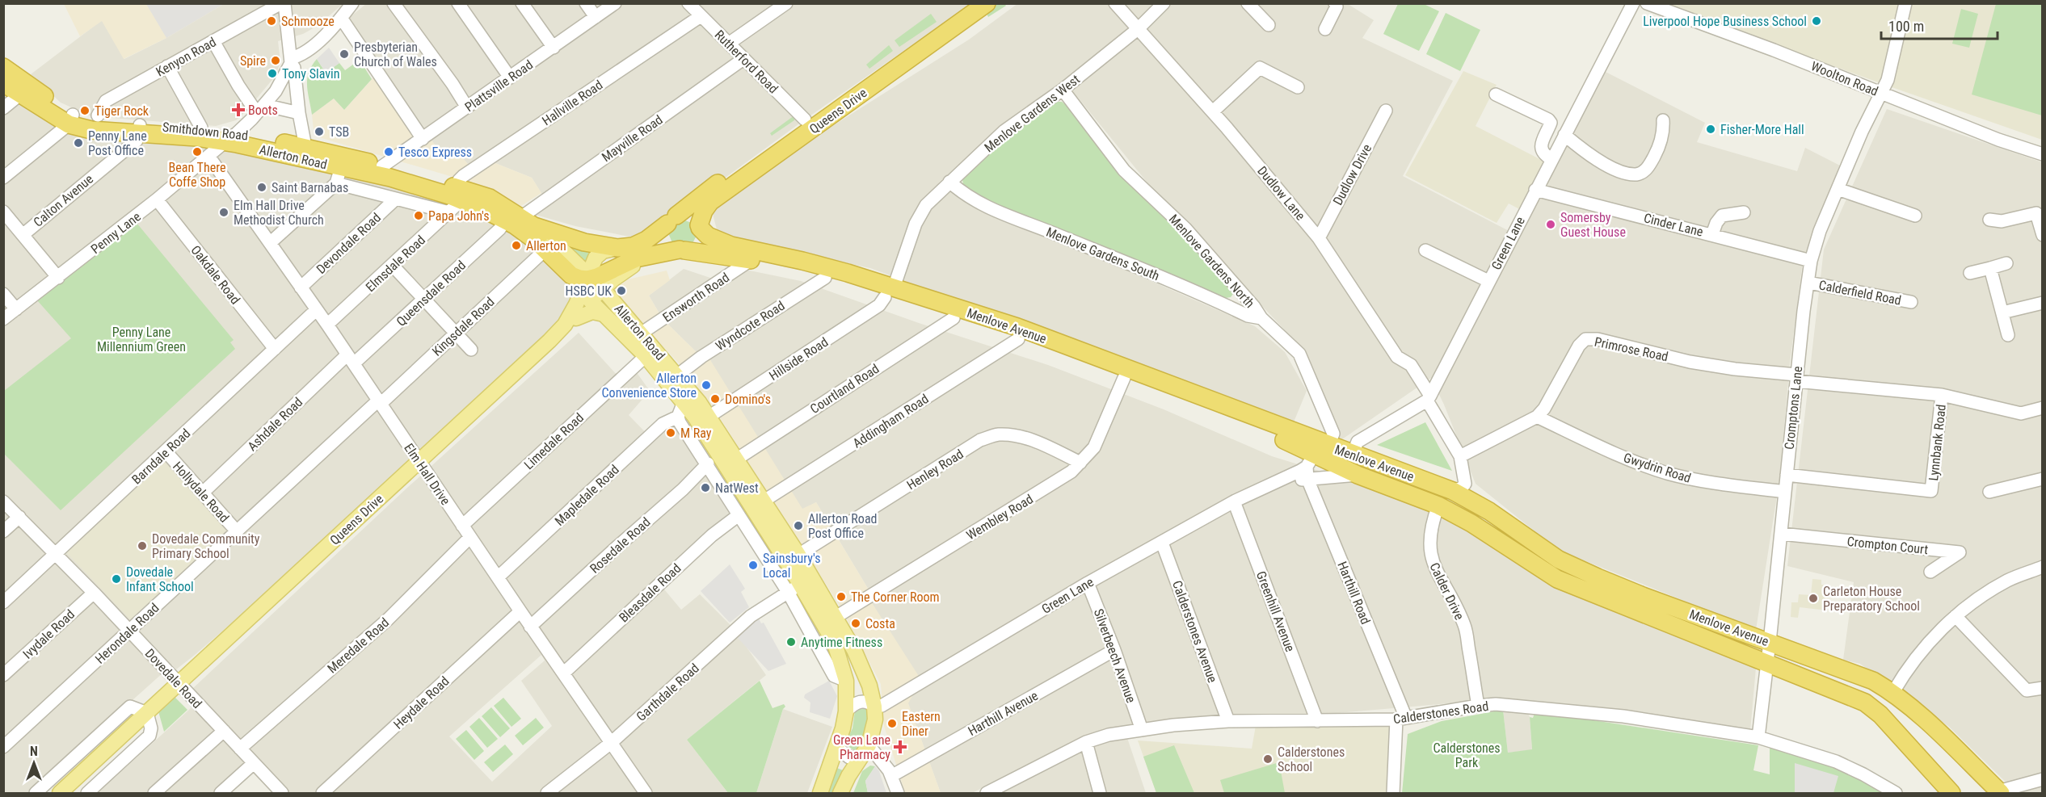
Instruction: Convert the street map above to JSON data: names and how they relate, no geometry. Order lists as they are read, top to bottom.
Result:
{
  "streets": {
    "highway": [
      "Queens Drive",
      "Smithdown Road",
      "Allerton Road",
      "Menlove Avenue"
    ],
    "street": [
      "Kenyon Road",
      "Rutherford Road",
      "Woolton Road",
      "Plattsville Road",
      "Hallville Road",
      "Menlove Gardens West",
      "Mayville Road",
      "Dudlow Drive",
      "Dudlow Lane",
      "Calton Avenue",
      "Cinder Lane",
      "Penny Lane",
      "Devondale Road",
      "Green Lane",
      "Menlove Gardens South",
      "Menlove Gardens North",
      "Elmsdale Road",
      "Oakdale Road",
      "Calderfield Road",
      "Queensdale Road",
      "Ensworth Road",
      "Wyndcote Road",
      "Kingsdale Road",
      "Primrose Road",
      "Hillside Road",
      "Courtland Road",
      "Cromptons Lane",
      "Addingham Road",
      "Ashdale Road",
      "Limedale Road",
      "Lynnbank Road",
      "Barndale Road",
      "Gwydrin Road",
      "Henley Road",
      "Elm Hall Drive",
      "Hollydale Road",
      "Mapledale Road",
      "Wembley Road",
      "Rosedale Road",
      "Crompton Court",
      "Calder Drive",
      "Bleasdale Road",
      "Harthill Road",
      "Greenhill Avenue",
      "Calderstones Avenue",
      "Herondale Road",
      "Ivydale Road",
      "Meredale Road",
      "Silverbeech Avenue",
      "Dovedale Road",
      "Garthdale Road",
      "Heydale Road",
      "Calderstones Road",
      "Harthill Avenue"
    ]
  },
  "crossings": [
    ["Rutherford Road", "Hallville Road"],
    ["Rutherford Road", "Queens Drive"],
    ["Rutherford Road", "Mayville Road"],
    ["Woolton Road", "Cromptons Lane"],
    ["Plattsville Road", "Allerton Road"],
    ["Hallville Road", "Allerton Road"],
    ["Hallville Road", "Elmsdale Road"],
    ["Queens Drive", "Allerton Road"],
    ["Queens Drive", "Menlove Avenue"],
    ["Queens Drive", "Elm Hall Drive"],
    ["Queens Drive", "Dovedale Road"],
    ["Menlove Gardens West", "Dudlow Lane"],
    ["Menlove Gardens West", "Menlove Gardens South"],
    ["Menlove Gardens West", "Menlove Gardens North"],
    ["Menlove Gardens West", "Menlove Avenue"],
    ["Menlove Gardens West", "Hillside Road"],
    ["Smithdown Road", "Allerton Road"],
    ["Smithdown Road", "Calton Avenue"],
    ["Smithdown Road", "Penny Lane"],
    ["Mayville Road", "Allerton Road"],
    ["Mayville Road", "Queensdale Road"],
    ["Allerton Road", "Penny Lane"],
    ["Allerton Road", "Green Lane"],
    ["Allerton Road", "Elmsdale Road"],
    ["Allerton Road", "Queensdale Road"],
    ["Allerton Road", "Ensworth Road"],
    ["Allerton Road", "Wyndcote Road"],
    ["Allerton Road", "Kingsdale Road"],
    ["Allerton Road", "Hillside Road"],
    ["Allerton Road", "Courtland Road"],
    ["Allerton Road", "Addingham Road"],
    ["Allerton Road", "Limedale Road"],
    ["Allerton Road", "Henley Road"],
    ["Allerton Road", "Mapledale Road"],
    ["Allerton Road", "Wembley Road"],
    ["Allerton Road", "Rosedale Road"],
    ["Allerton Road", "Bleasdale Road"],
    ["Allerton Road", "Garthdale Road"],
    ["Dudlow Drive", "Dudlow Lane"],
    ["Dudlow Lane", "Green Lane"],
    ["Dudlow Lane", "Menlove Avenue"],
    ["Dudlow Lane", "Primrose Road"],
    ["Cinder Lane", "Green Lane"],
    ["Cinder Lane", "Cromptons Lane"],
    ["Penny Lane", "Oakdale Road"],
    ["Penny Lane", "Elm Hall Drive"],
    ["Devondale Road", "Elm Hall Drive"],
    ["Green Lane", "Menlove Gardens North"],
    ["Green Lane", "Menlove Avenue"],
    ["Green Lane", "Harthill Road"],
    ["Green Lane", "Greenhill Avenue"],
    ["Green Lane", "Calderstones Avenue"],
    ["Green Lane", "Silverbeech Avenue"],
    ["Menlove Gardens South", "Menlove Gardens North"],
    ["Menlove Gardens North", "Menlove Avenue"],
    ["Menlove Gardens North", "Harthill Road"],
    ["Elmsdale Road", "Elm Hall Drive"],
    ["Oakdale Road", "Barndale Road"],
    ["Calderfield Road", "Cromptons Lane"],
    ["Queensdale Road", "Ashdale Road"],
    ["Queensdale Road", "Elm Hall Drive"],
    ["Ensworth Road", "Menlove Avenue"],
    ["Ensworth Road", "Limedale Road"],
    ["Wyndcote Road", "Menlove Avenue"],
    ["Menlove Avenue", "Hillside Road"],
    ["Menlove Avenue", "Courtland Road"],
    ["Menlove Avenue", "Cromptons Lane"],
    ["Menlove Avenue", "Addingham Road"],
    ["Menlove Avenue", "Wembley Road"],
    ["Menlove Avenue", "Calder Drive"],
    ["Menlove Avenue", "Harthill Road"],
    ["Kingsdale Road", "Elm Hall Drive"],
    ["Kingsdale Road", "Herondale Road"],
    ["Primrose Road", "Cromptons Lane"],
    ["Primrose Road", "Lynnbank Road"],
    ["Primrose Road", "Gwydrin Road"],
    ["Cromptons Lane", "Lynnbank Road"],
    ["Cromptons Lane", "Gwydrin Road"],
    ["Cromptons Lane", "Crompton Court"],
    ["Cromptons Lane", "Calderstones Road"],
    ["Ashdale Road", "Elm Hall Drive"],
    ["Ashdale Road", "Hollydale Road"],
    ["Limedale Road", "Elm Hall Drive"],
    ["Barndale Road", "Elm Hall Drive"],
    ["Barndale Road", "Hollydale Road"],
    ["Barndale Road", "Dovedale Road"],
    ["Henley Road", "Wembley Road"],
    ["Elm Hall Drive", "Mapledale Road"],
    ["Elm Hall Drive", "Rosedale Road"],
    ["Elm Hall Drive", "Bleasdale Road"],
    ["Elm Hall Drive", "Herondale Road"],
    ["Elm Hall Drive", "Meredale Road"],
    ["Elm Hall Drive", "Garthdale Road"],
    ["Elm Hall Drive", "Heydale Road"],
    ["Hollydale Road", "Herondale Road"],
    ["Calder Drive", "Calderstones Road"],
    ["Harthill Road", "Calderstones Road"],
    ["Greenhill Avenue", "Calderstones Road"],
    ["Calderstones Avenue", "Calderstones Road"],
    ["Herondale Road", "Dovedale Road"],
    ["Ivydale Road", "Dovedale Road"],
    ["Meredale Road", "Dovedale Road"],
    ["Silverbeech Avenue", "Calderstones Road"],
    ["Silverbeech Avenue", "Harthill Avenue"]
  ],
  "parks": ["Penny Lane Millennium Green", "Calderstones Park"],
  "places": {
    "other": [
      "Schmooze",
      "Liverpool Hope Business School",
      "Presbyterian Church of Wales",
      "Spire",
      "Tony Slavin",
      "Tiger Rock",
      "Fisher-More Hall",
      "TSB",
      "Penny Lane Post Office",
      "Bean There Coffe Shop",
      "Tesco Express",
      "Saint Barnabas",
      "Elm Hall Drive Methodist Church",
      "Papa John's",
      "Somersby Guest House",
      "Allerton",
      "HSBC UK",
      "Allerton Convenience Store",
      "Domino's",
      "M Ray",
      "NatWest",
      "Allerton Road Post Office",
      "Dovedale Community Primary School",
      "Sainsbury's Local",
      "Dovedale Infant School",
      "The Corner Room",
      "Carleton House Preparatory School",
      "Costa",
      "Anytime Fitness",
      "Eastern Diner",
      "Calderstones School"
    ],
    "health": ["Boots", "Green Lane Pharmacy"]
  },
  "scale_bar": "100 m",
  "north": "top"
}
